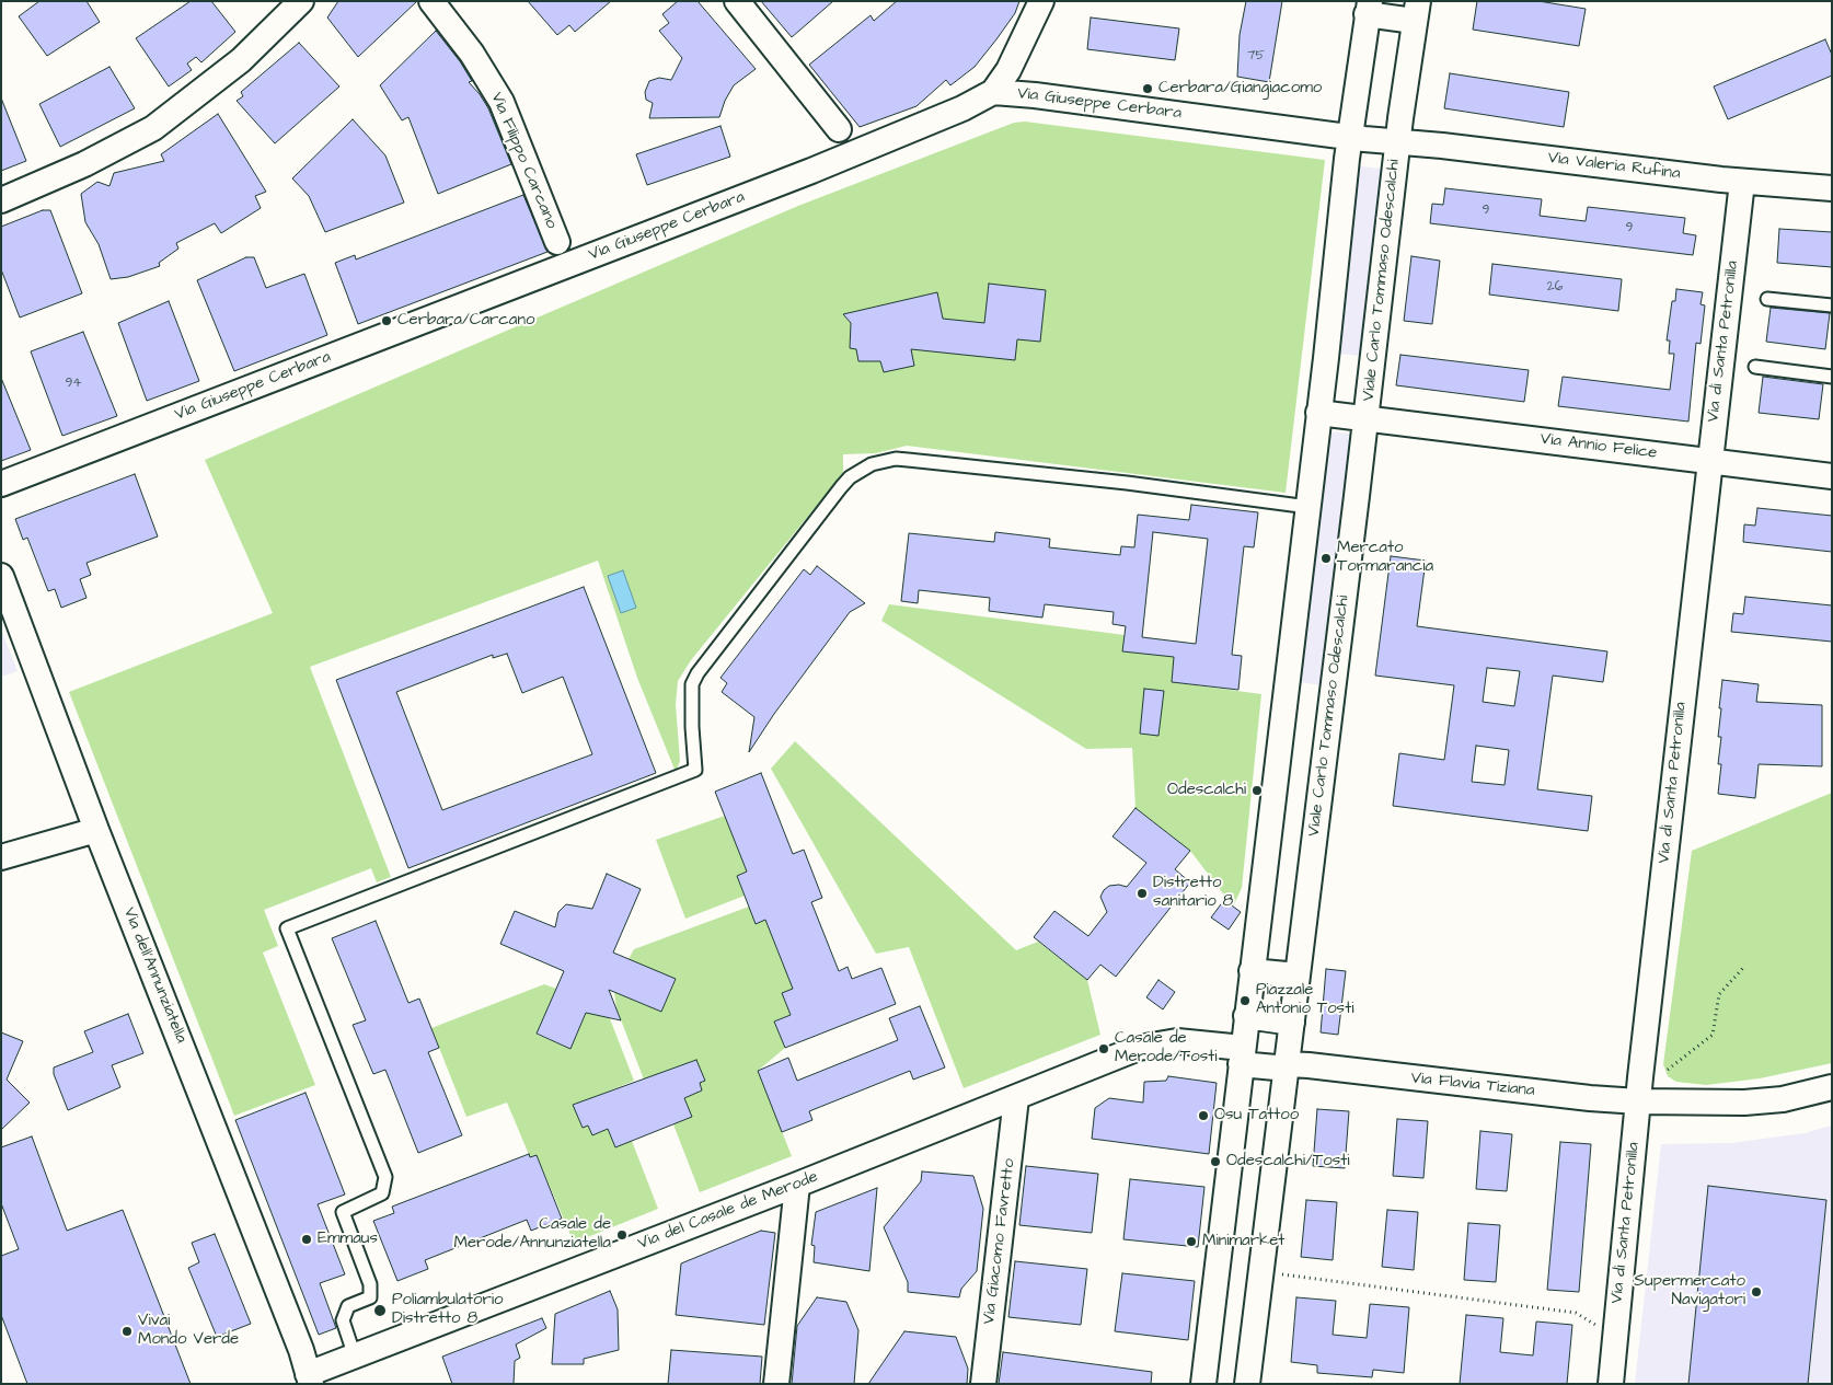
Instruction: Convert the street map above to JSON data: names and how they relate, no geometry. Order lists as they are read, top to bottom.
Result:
{
  "streets": {
    "street": [
      "Via Giuseppe Cerbara",
      "Via Filippo Carcano",
      "Via Valeria Rufina",
      "Viale Carlo Tommaso Odescalchi",
      "Via di Santa Petronilla",
      "Via Annio Felice",
      "Via dell'Annunziatella",
      "Via Flavia Tiziana",
      "Via del Casale de Merode",
      "Via Giacomo Favretto"
    ]
  },
  "crossings": [
    ["Via Giuseppe Cerbara", "Viale Carlo Tommaso Odescalchi"],
    ["Via Valeria Rufina", "Viale Carlo Tommaso Odescalchi"],
    ["Via Valeria Rufina", "Via di Santa Petronilla"],
    ["Viale Carlo Tommaso Odescalchi", "Via Annio Felice"],
    ["Via di Santa Petronilla", "Via Annio Felice"],
    ["Via di Santa Petronilla", "Via Flavia Tiziana"],
    ["Via dell'Annunziatella", "Via del Casale de Merode"],
    ["Via del Casale de Merode", "Via Giacomo Favretto"]
  ],
  "places": [
    "Cerbara/Giangiacomo",
    "Cerbara/Carcano",
    "Mercato Tormarancia",
    "Odescalchi",
    "Distretto sanitario 8",
    "Piazzale Antonio Tosti",
    "Casale de Merode/Tosti",
    "Osu Tattoo",
    "Odescalchi/Tosti",
    "Casale de Merode/Annunziatella",
    "Emmaus",
    "Minimarket",
    "Supermercato Navigatori",
    "Poliambulatorio Distretto 8",
    "Vivai Mondo Verde"
  ],
  "house_numbers": [
    "75",
    "9",
    "9",
    "26",
    "94"
  ]
}
